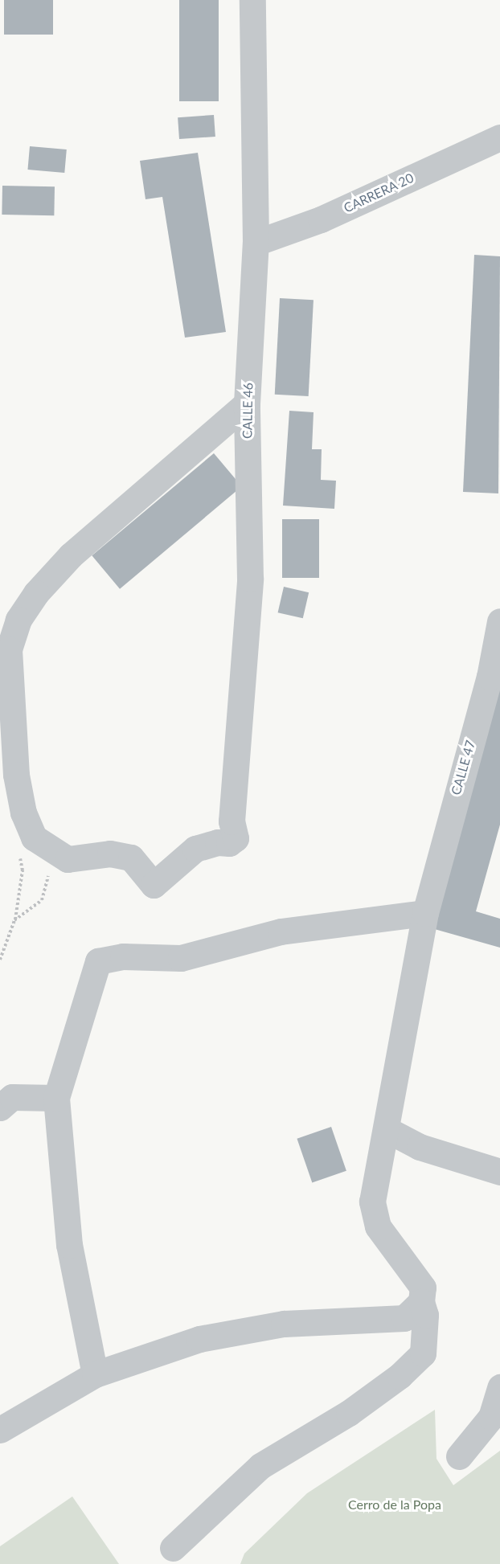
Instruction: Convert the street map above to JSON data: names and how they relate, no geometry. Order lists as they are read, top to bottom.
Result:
{
  "streets": {
    "street": ["CARRERA 20", "CALLE 46", "CALLE 47"]
  },
  "crossings": [
    ["CARRERA 20", "CALLE 46"]
  ],
  "parks": ["Cerro de la Popa"]
}
